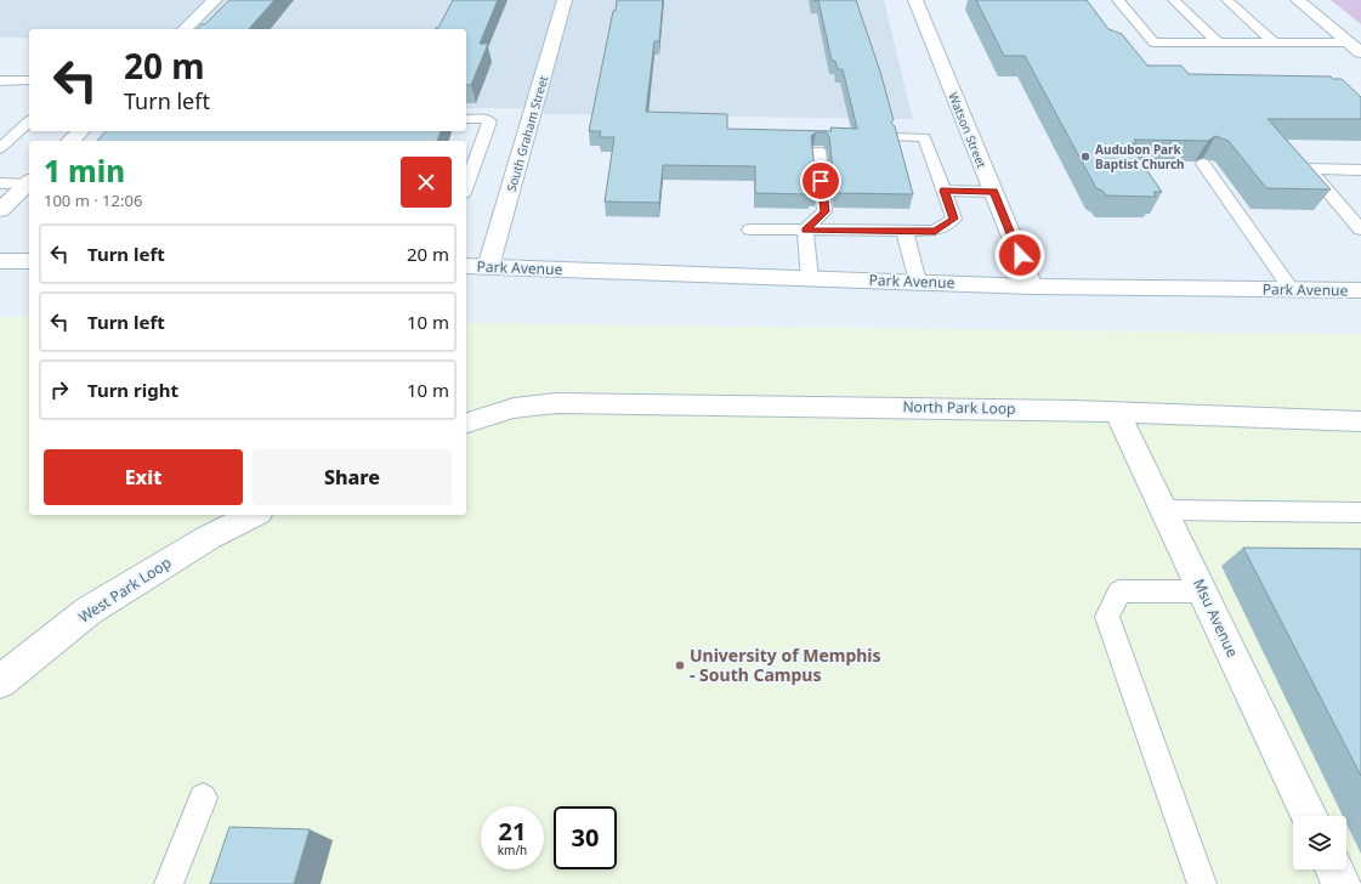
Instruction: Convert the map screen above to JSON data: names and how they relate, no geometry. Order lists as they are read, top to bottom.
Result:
{
  "streets": {
    "street": [
      "Watson Street",
      "South Graham Street",
      "Park Avenue",
      "North Park Loop",
      "West Park Loop",
      "Msu Avenue"
    ]
  },
  "crossings": [
    ["Watson Street", "Park Avenue"],
    ["South Graham Street", "Park Avenue"],
    ["North Park Loop", "Msu Avenue"]
  ],
  "places": ["Audubon Park Baptist Church", "University of Memphis - South Campus"],
  "page": {
    "turn": ["20 m", "Turn left"],
    "heading": ["1 min", "100 m · 12:06"],
    "list": [
      {
        "name": "Turn left",
        "value": "20 m"
      },
      {
        "name": "Turn left",
        "value": "10 m"
      },
      {
        "name": "Turn right",
        "value": "10 m"
      }
    ],
    "buttons": ["Exit", "Share"],
    "speed": "21 km/h",
    "limit": "30"
  }
}
